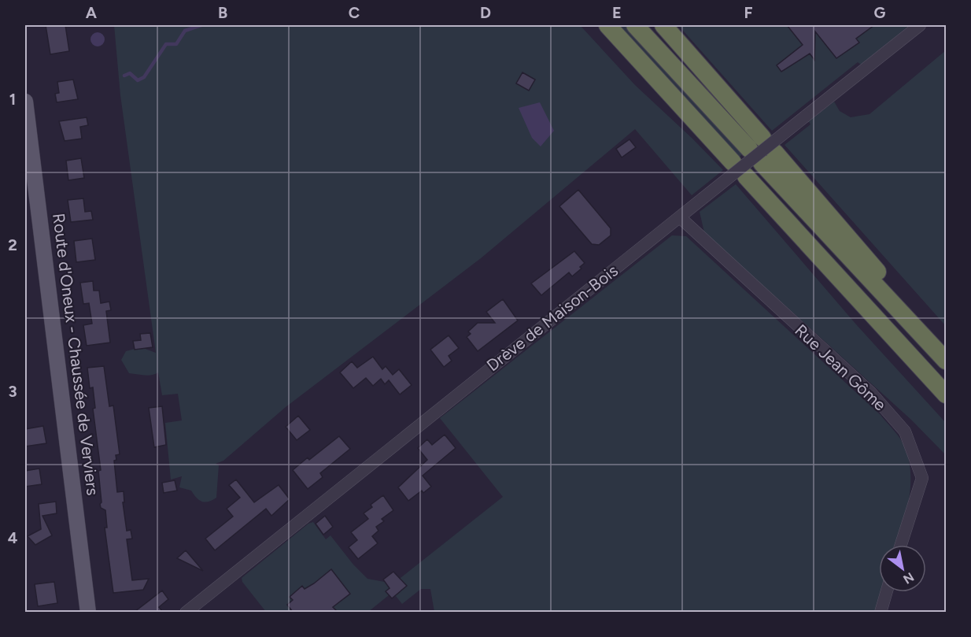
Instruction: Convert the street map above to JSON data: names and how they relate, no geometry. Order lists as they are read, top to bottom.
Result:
{
  "streets": {
    "main road": ["Route d'Oneux - Chaussée de Verviers"],
    "street": ["Drève de Maison-Bois", "Rue Jean Gôme"]
  },
  "crossings": [
    ["Drève de Maison-Bois", "Rue Jean Gôme"]
  ],
  "north": "bottom right",
  "grid": {
    "columns": [
      "A",
      "B",
      "C",
      "D",
      "E",
      "F",
      "G"
    ],
    "rows": [
      "1",
      "2",
      "3",
      "4"
    ]
  }
}
